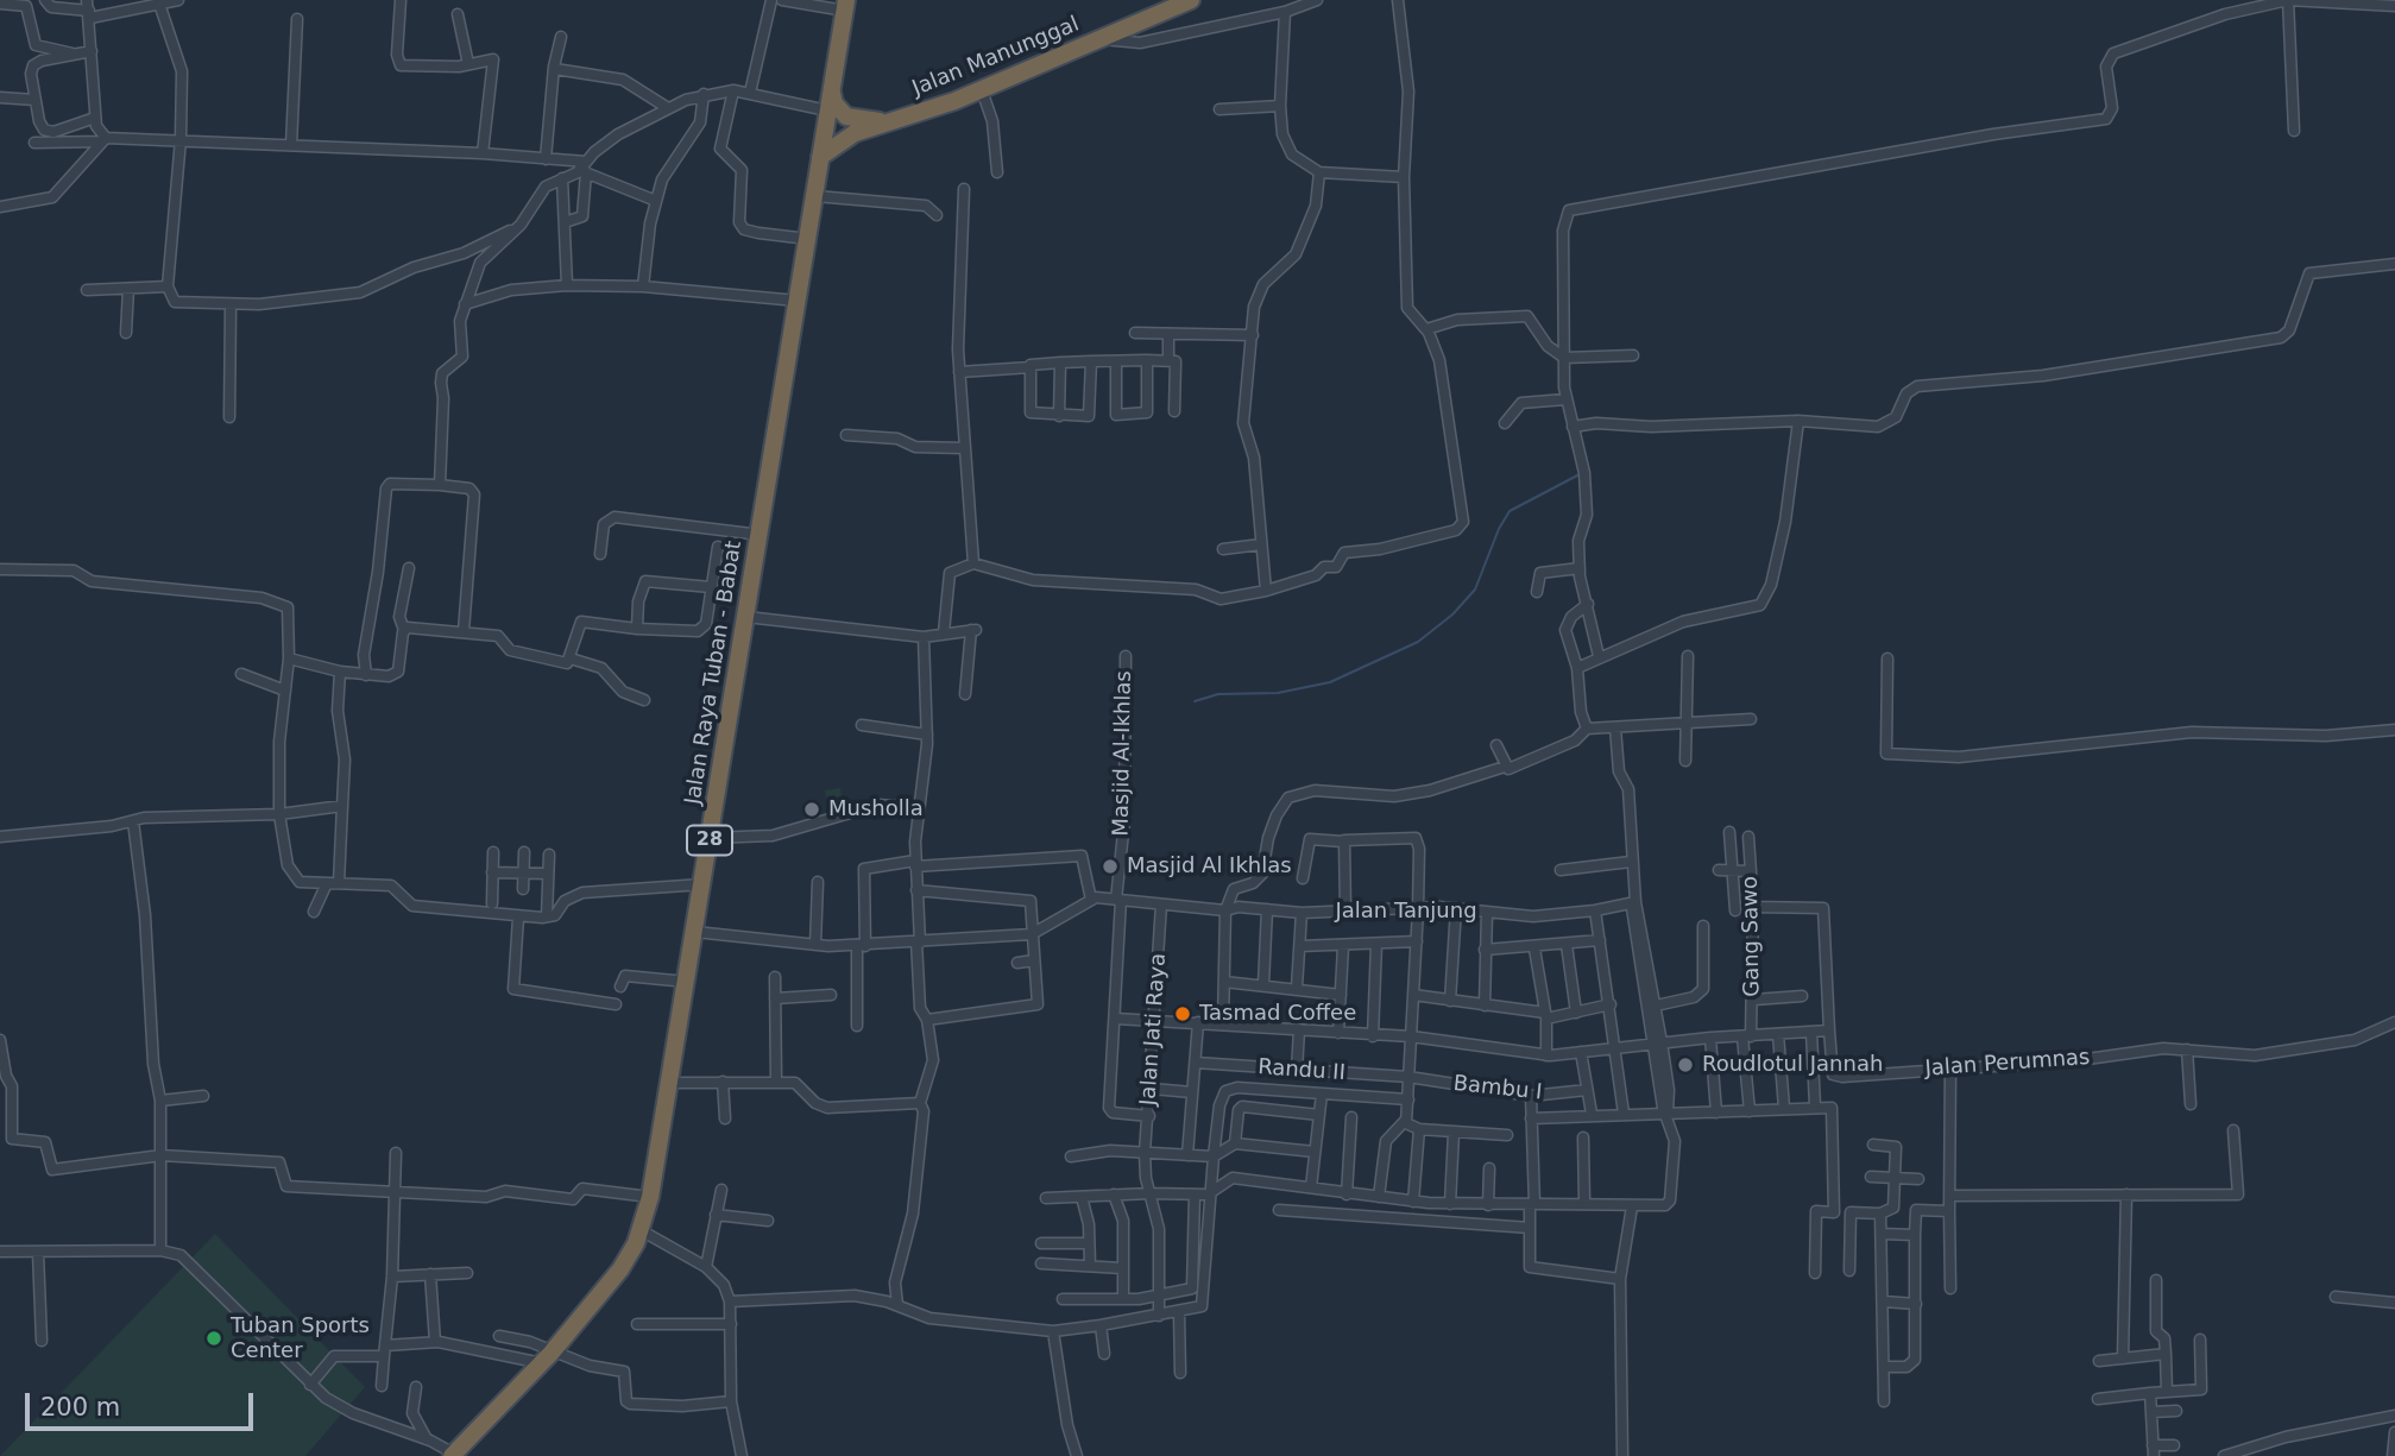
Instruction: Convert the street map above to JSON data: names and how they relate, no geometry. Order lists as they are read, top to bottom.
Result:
{
  "streets": {
    "highway": ["Jalan Manunggal", "Jalan Raya Tuban - Babat", "28"],
    "street": [
      "Masjid Al-Ikhlas",
      "Jalan Tanjung",
      "Gang Sawo",
      "Jalan Jati Raya",
      "Jalan Perumnas",
      "Randu II",
      "Bambu I"
    ]
  },
  "crossings": [
    ["Jalan Manunggal", "Jalan Raya Tuban - Babat"],
    ["Jalan Raya Tuban - Babat", "28"],
    ["Masjid Al-Ikhlas", "Jalan Tanjung"],
    ["Masjid Al-Ikhlas", "Jalan Jati Raya"],
    ["Jalan Tanjung", "Jalan Jati Raya"],
    ["Randu II", "Bambu I"]
  ],
  "places": [
    "Musholla",
    "Masjid Al Ikhlas",
    "Tasmad Coffee",
    "Roudlotul Jannah",
    "Tuban Sports Center"
  ],
  "scale_bar": "200 m"
}
